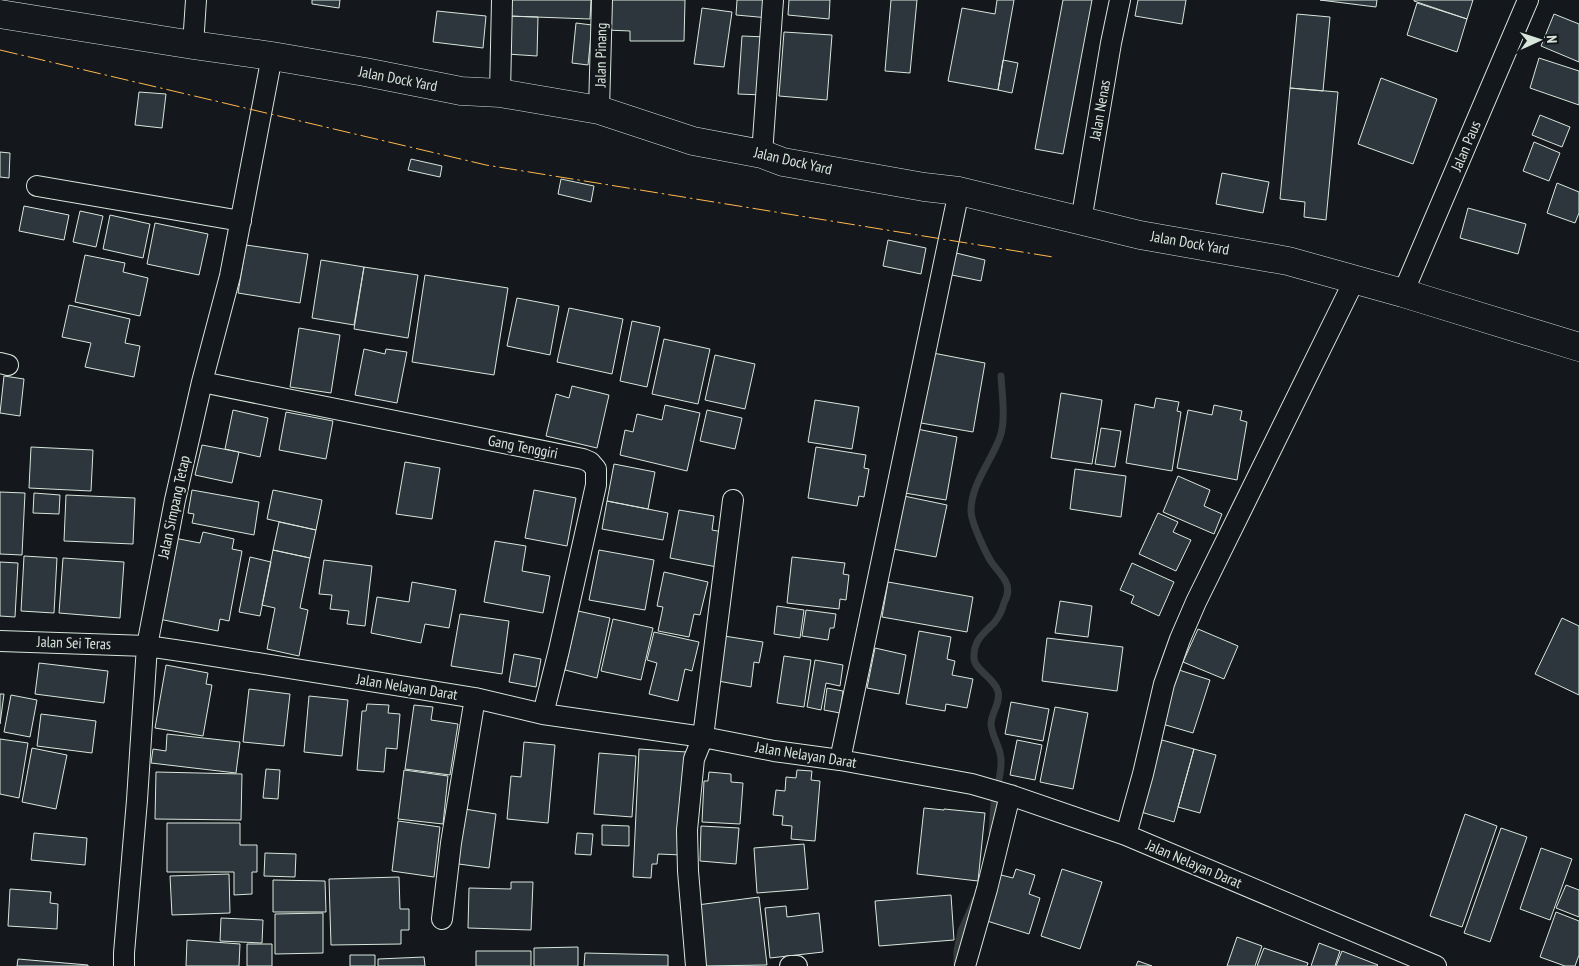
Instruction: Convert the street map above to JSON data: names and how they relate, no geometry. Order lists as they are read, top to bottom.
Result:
{
  "streets": {
    "street": [
      "Jalan Pinang",
      "Jalan Dock Yard",
      "Jalan Nenas",
      "Jalan Paus",
      "Gang Tenggiri",
      "Jalan Simpang Tetap",
      "Jalan Sei Teras",
      "Jalan Nelayan Darat"
    ]
  },
  "crossings": [
    ["Jalan Pinang", "Jalan Dock Yard"],
    ["Jalan Dock Yard", "Jalan Nenas"],
    ["Jalan Dock Yard", "Jalan Paus"],
    ["Jalan Dock Yard", "Jalan Simpang Tetap"],
    ["Gang Tenggiri", "Jalan Simpang Tetap"],
    ["Gang Tenggiri", "Jalan Nelayan Darat"],
    ["Jalan Simpang Tetap", "Jalan Sei Teras"],
    ["Jalan Simpang Tetap", "Jalan Nelayan Darat"],
    ["Jalan Sei Teras", "Jalan Nelayan Darat"]
  ],
  "north": "right"
}
